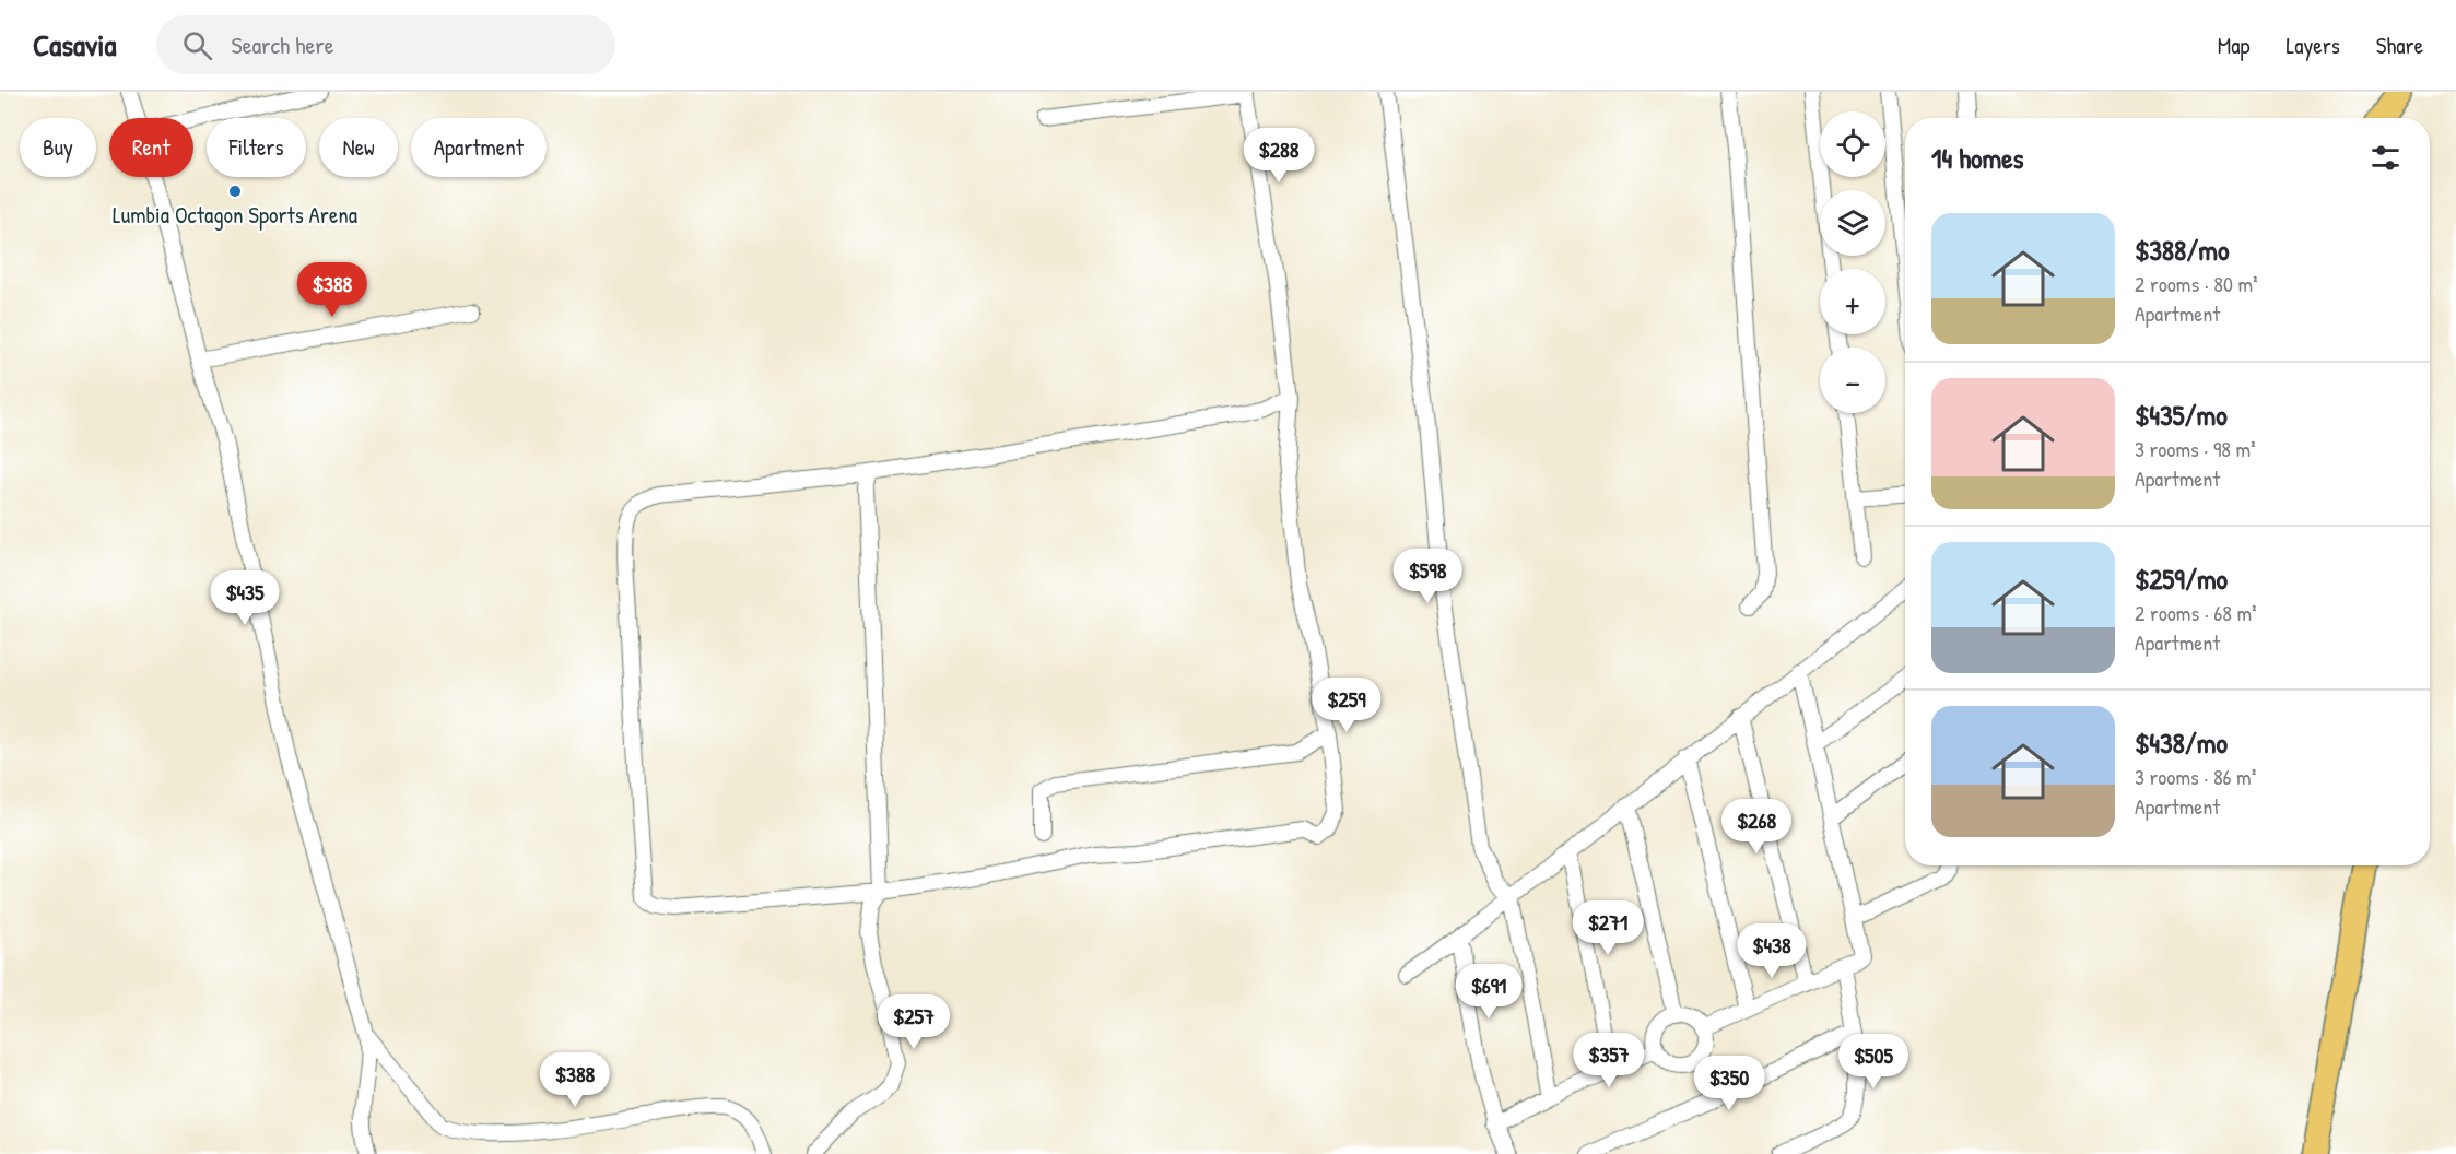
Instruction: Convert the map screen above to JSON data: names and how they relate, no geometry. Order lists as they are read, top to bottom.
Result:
{
  "places": ["Lumbia Octagon Sports Arena"],
  "page": {
    "header": "Casavia",
    "search": "Search here",
    "nav": ["Map", "Layers", "Share"],
    "map_buttons": ["+", "−"],
    "chip": [
      "Buy",
      "Rent",
      "Filters",
      "New",
      "Apartment"
    ],
    "heading": "14 homes",
    "price": [
      "$288",
      "$388",
      "$598",
      "$435",
      "$259",
      "$268",
      "$271",
      "$438",
      "$691",
      "$257",
      "$357",
      "$505",
      "$388",
      "$350"
    ],
    "list": [
      {
        "name": "$388/mo",
        "note": "2 rooms · 80 m² · Apartment"
      },
      {
        "name": "$435/mo",
        "note": "3 rooms · 98 m² · Apartment"
      },
      {
        "name": "$259/mo",
        "note": "2 rooms · 68 m² · Apartment"
      },
      {
        "name": "$438/mo",
        "note": "3 rooms · 86 m² · Apartment"
      }
    ]
  }
}
